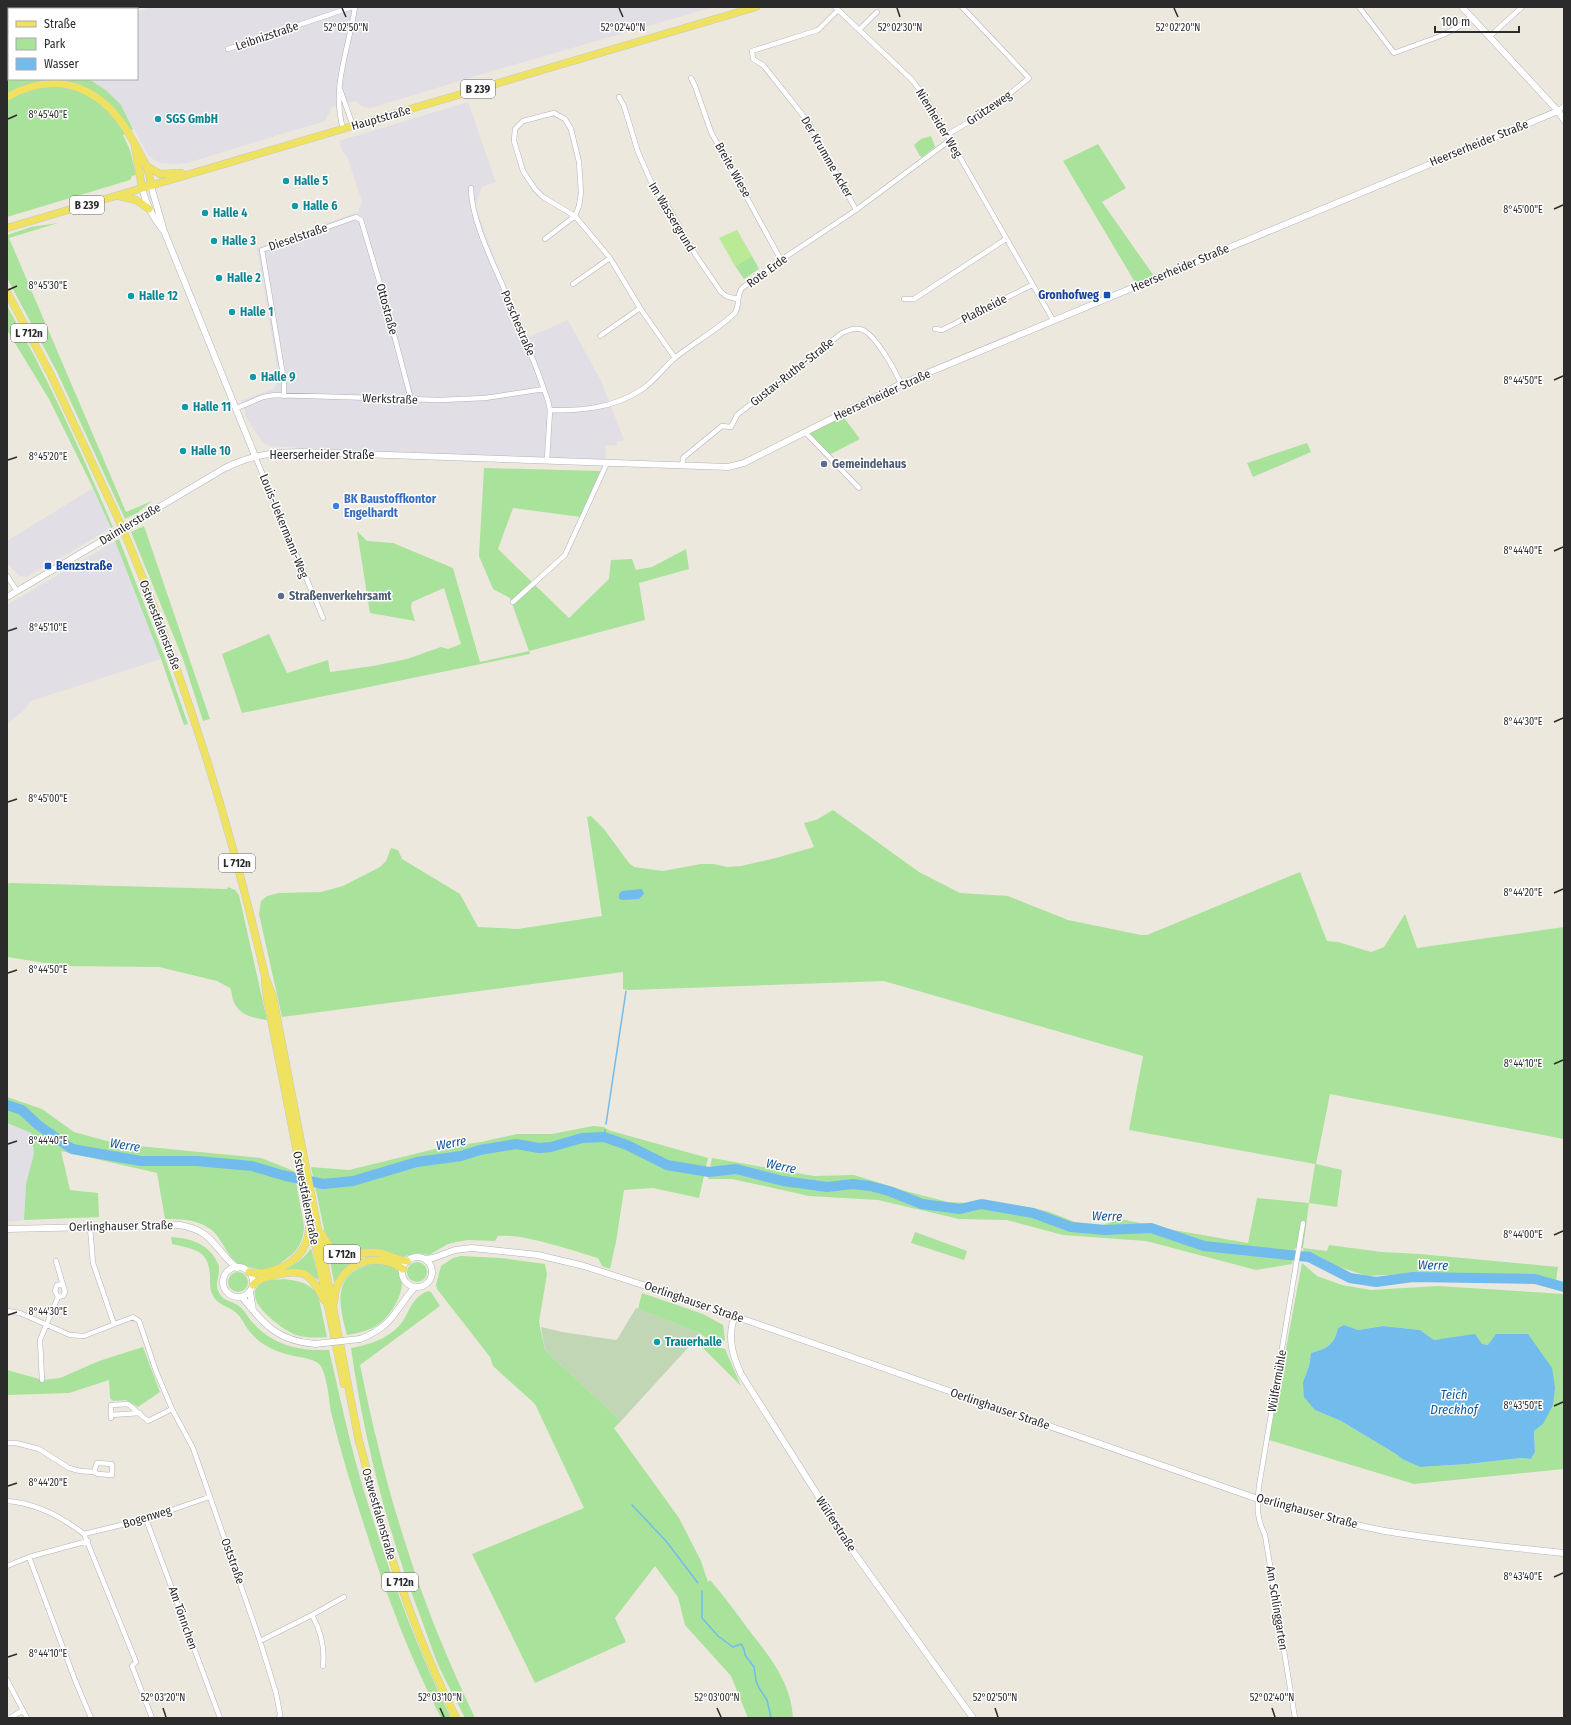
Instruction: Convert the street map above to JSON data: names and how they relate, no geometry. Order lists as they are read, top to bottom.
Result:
{
  "streets": {
    "main road": [
      "B 239",
      "Hauptstraße",
      "L 712n",
      "Ostwestfalenstraße"
    ],
    "street": [
      "Leibnizstraße",
      "Grützeweg",
      "Nienheider Weg",
      "Heerserheider Straße",
      "Der Krumme Acker",
      "Breite Wiese",
      "Im Wassergrund",
      "Dieselstraße",
      "Rote Erde",
      "Ottostraße",
      "Plaßheide",
      "Porschestraße",
      "Gustav-Ruthe-Straße",
      "Werkstraße",
      "Daimlerstraße",
      "Louis-Uekermann-Weg",
      "Oerlinghauser Straße",
      "Wülfermühle",
      "Bogenweg",
      "Wülferstraße",
      "Oststraße",
      "Am Schlinggarten",
      "Am Tönnchen"
    ]
  },
  "crossings": [
    ["Grützeweg", "Nienheider Weg"],
    ["Hauptstraße", "Heerserheider Straße"],
    ["Nienheider Weg", "Heerserheider Straße"],
    ["Nienheider Weg", "Der Krumme Acker"],
    ["Nienheider Weg", "Rote Erde"],
    ["Nienheider Weg", "Plaßheide"],
    ["Heerserheider Straße", "Porschestraße"],
    ["Heerserheider Straße", "Gustav-Ruthe-Straße"],
    ["Heerserheider Straße", "Werkstraße"],
    ["Heerserheider Straße", "Daimlerstraße"],
    ["Heerserheider Straße", "Louis-Uekermann-Weg"],
    ["Der Krumme Acker", "Rote Erde"],
    ["Breite Wiese", "Rote Erde"],
    ["Im Wassergrund", "Rote Erde"],
    ["Dieselstraße", "Ottostraße"],
    ["Dieselstraße", "Werkstraße"],
    ["Rote Erde", "Porschestraße"],
    ["Ottostraße", "Werkstraße"],
    ["Porschestraße", "Werkstraße"],
    ["L 712n", "Ostwestfalenstraße"],
    ["L 712n", "Oerlinghauser Straße"],
    ["Daimlerstraße", "Louis-Uekermann-Weg"],
    ["Oerlinghauser Straße", "Wülfermühle"],
    ["Oerlinghauser Straße", "Wülferstraße"],
    ["Oerlinghauser Straße", "Am Schlinggarten"],
    ["Wülfermühle", "Am Schlinggarten"],
    ["Bogenweg", "Oststraße"],
    ["Bogenweg", "Am Tönnchen"]
  ],
  "water": ["Werre", "Teich Dreckhof"],
  "places": {
    "other": [
      "SGS GmbH",
      "Halle 5",
      "Halle 6",
      "Halle 4",
      "Halle 3",
      "Halle 2",
      "Halle 12",
      "Halle 1",
      "Halle 9",
      "Halle 11",
      "Halle 10",
      "Gemeindehaus",
      "BK Baustoffkontor Engelhardt",
      "Straßenverkehrsamt",
      "Trauerhalle"
    ],
    "transit": ["Gronhofweg", "Benzstraße"]
  },
  "legend": ["Straße", "Park", "Wasser"],
  "scale_bar": "100 m",
  "coordinates": [
    "52°02'50\"N",
    "52°02'40\"N",
    "52°02'30\"N",
    "52°02'20\"N",
    "8°45'40\"E",
    "8°45'00\"E",
    "8°45'30\"E",
    "8°44'50\"E",
    "8°45'20\"E",
    "8°44'40\"E",
    "8°45'10\"E",
    "8°44'30\"E",
    "8°44'20\"E",
    "8°44'10\"E",
    "8°44'00\"E",
    "8°43'50\"E",
    "8°43'40\"E",
    "52°03'20\"N",
    "52°03'10\"N",
    "52°03'00\"N"
  ]
}
